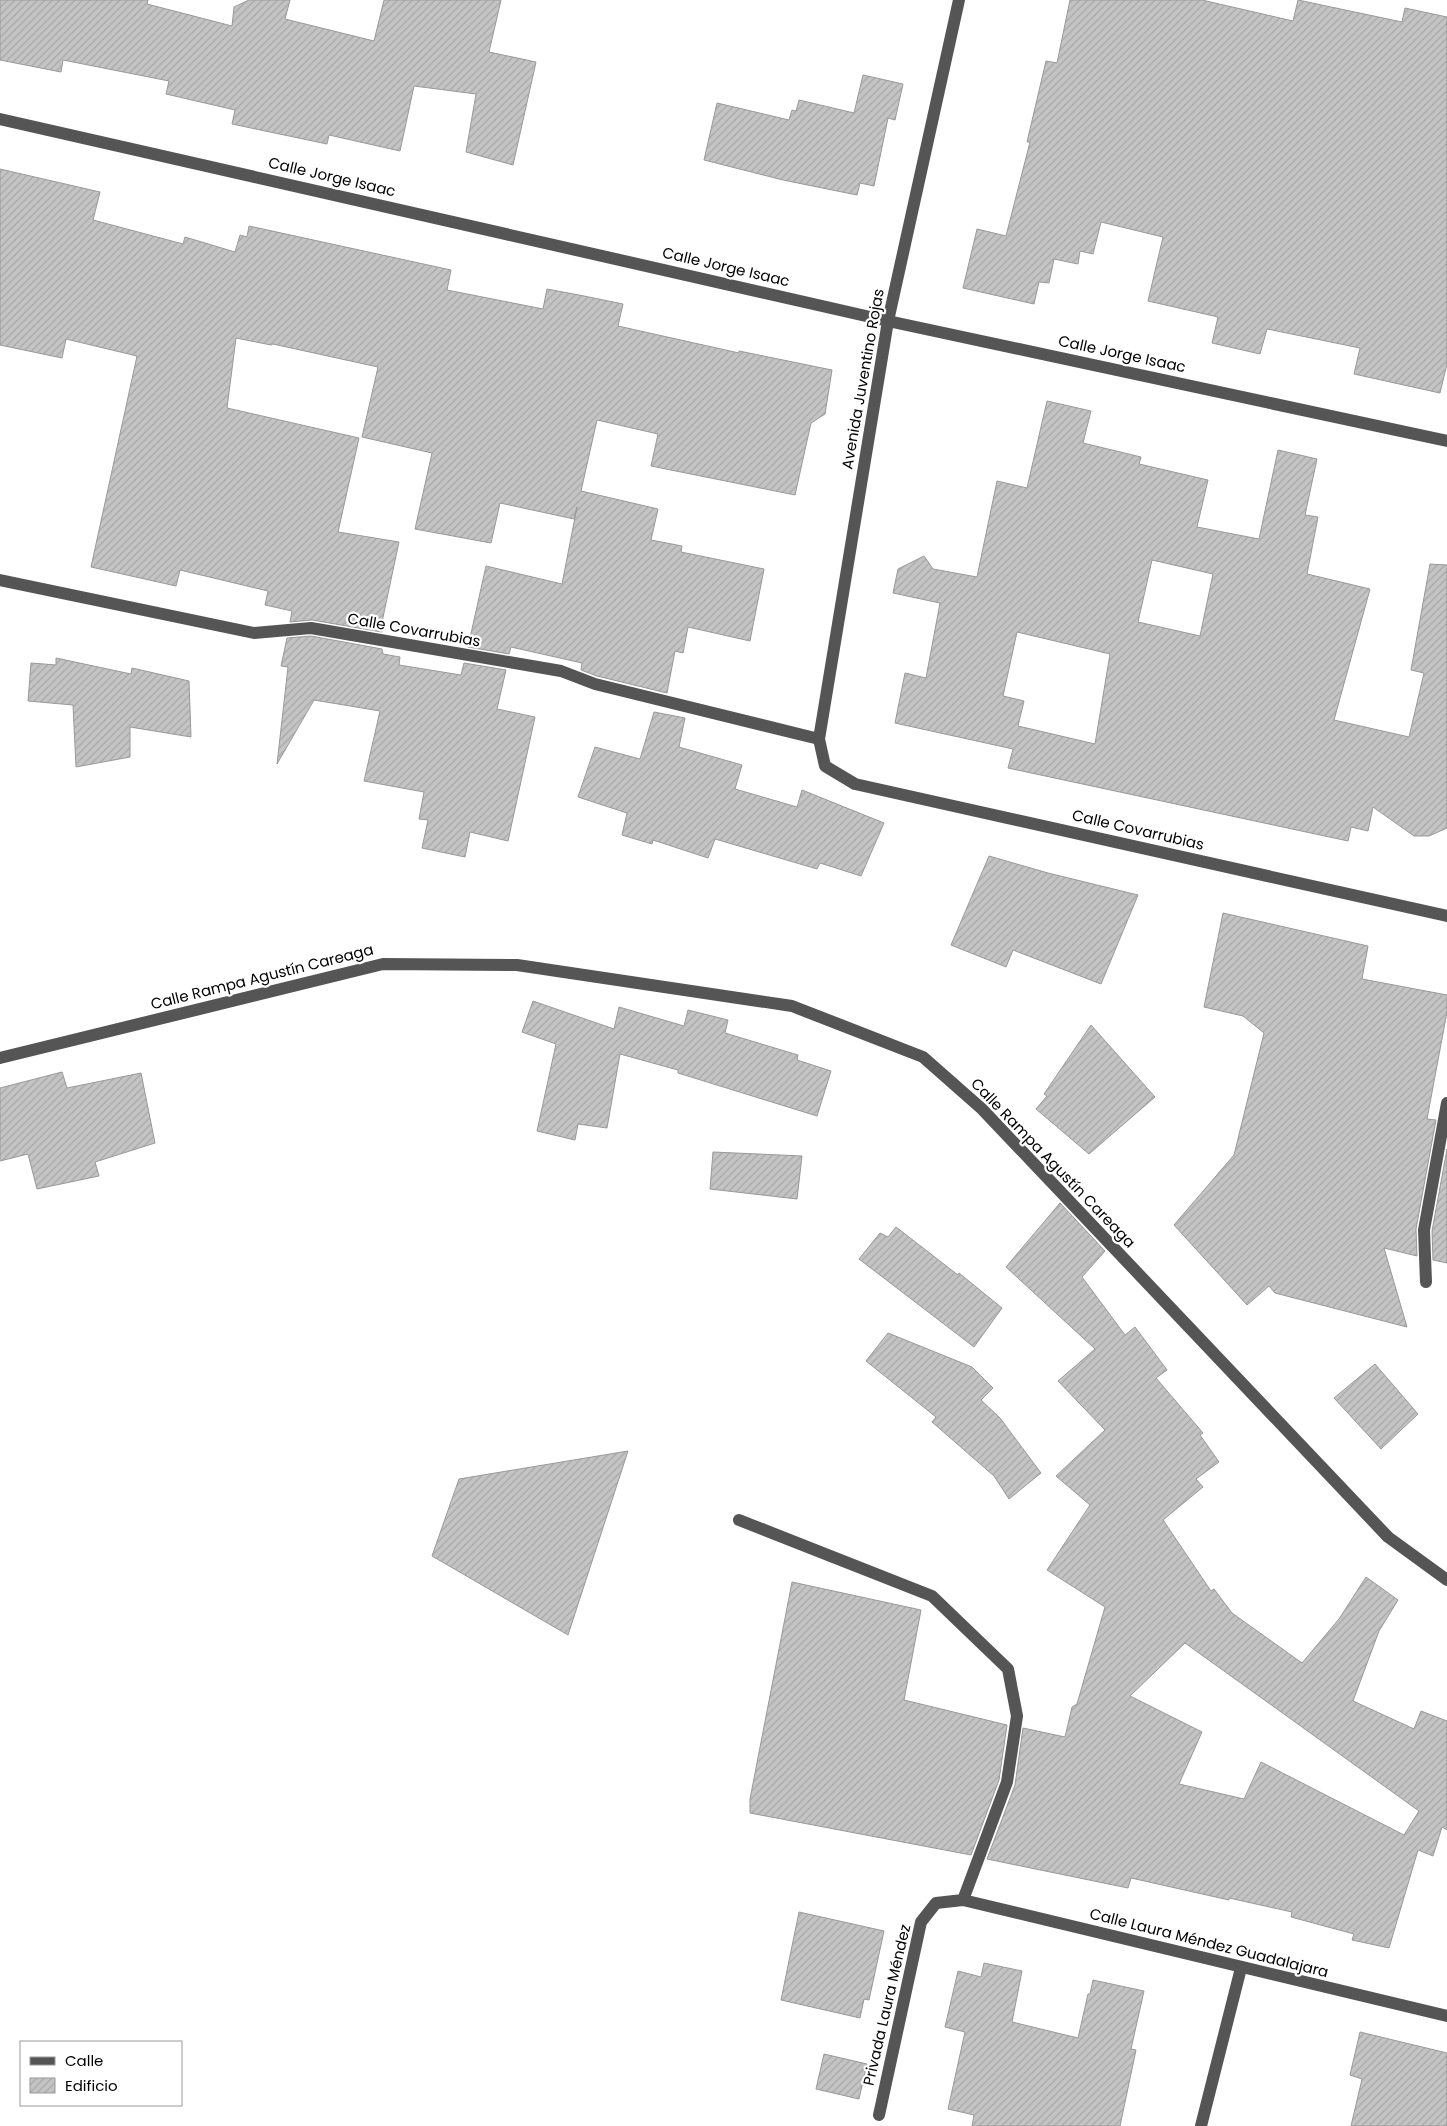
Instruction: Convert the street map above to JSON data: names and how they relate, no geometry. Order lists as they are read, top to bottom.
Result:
{
  "streets": {
    "street": [
      "Calle Jorge Isaac",
      "Avenida Juventino Rojas",
      "Calle Covarrubias",
      "Calle Rampa Agustín Careaga",
      "Calle Laura Méndez Guadalajara",
      "Privada Laura Méndez"
    ]
  },
  "crossings": [
    ["Calle Jorge Isaac", "Avenida Juventino Rojas"],
    ["Avenida Juventino Rojas", "Calle Covarrubias"],
    ["Calle Laura Méndez Guadalajara", "Privada Laura Méndez"]
  ],
  "legend": ["Calle", "Edificio"]
}
